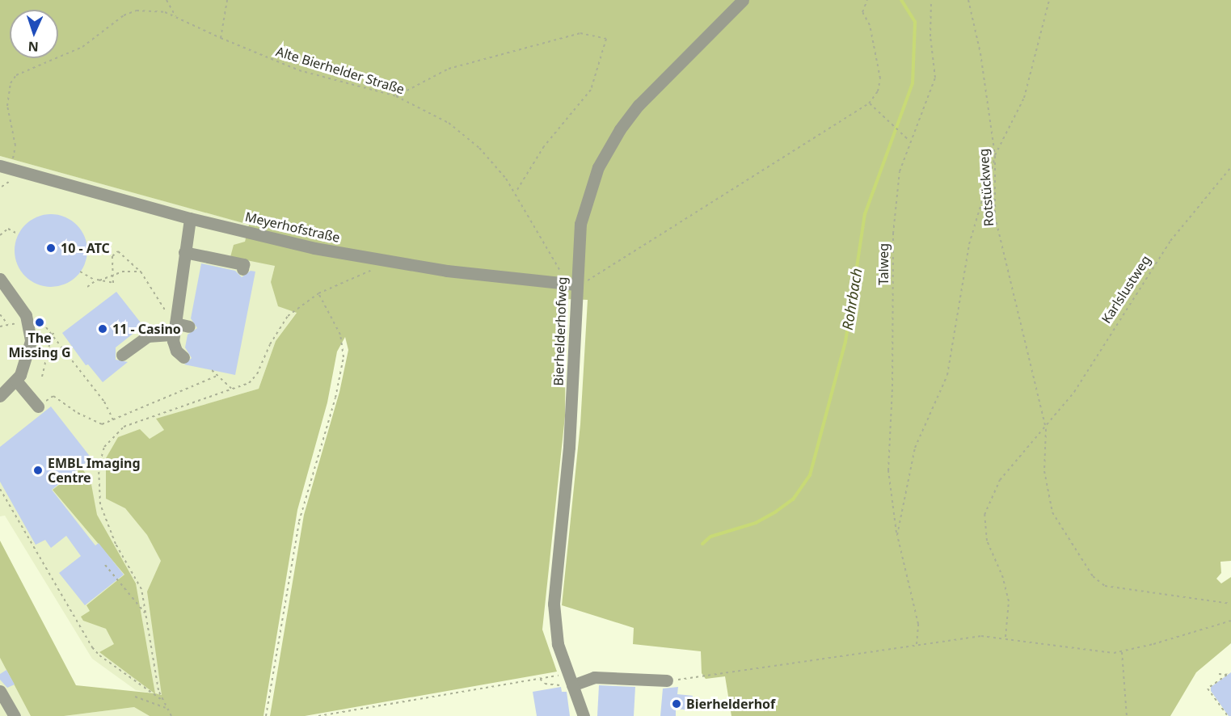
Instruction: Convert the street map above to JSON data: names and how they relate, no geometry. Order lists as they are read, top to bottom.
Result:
{
  "streets": {
    "street": ["Meyerhofstraße", "Bierhelderhofweg"],
    "path": [
      "Alte Bierhelder Straße",
      "Rotstückweg",
      "Talweg",
      "Karlslustweg"
    ]
  },
  "crossings": [
    ["Alte Bierhelder Straße", "Meyerhofstraße"],
    ["Rotstückweg", "Karlslustweg"],
    ["Meyerhofstraße", "Bierhelderhofweg"]
  ],
  "water": ["Rohrbach"],
  "places": [
    "10 - ATC",
    "The Missing G",
    "11 - Casino",
    "EMBL Imaging Centre",
    "Bierhelderhof"
  ],
  "north": "bottom"
}
